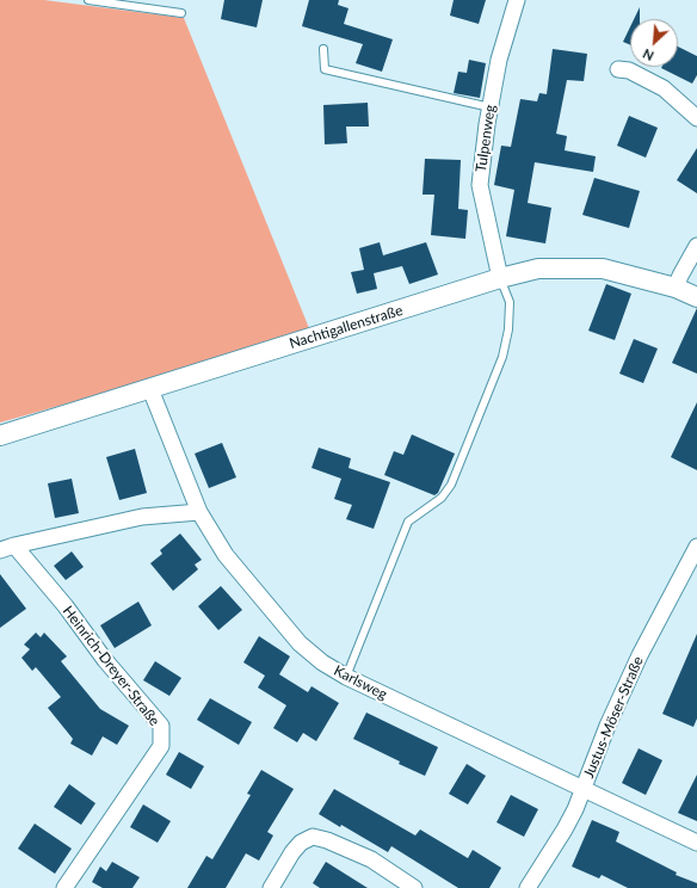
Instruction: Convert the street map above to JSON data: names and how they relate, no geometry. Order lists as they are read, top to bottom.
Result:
{
  "streets": {
    "street": [
      "Tulpenweg",
      "Nachtigallenstraße",
      "Heinrich-Dreyer-Straße",
      "Karlsweg",
      "Justus-Möser-Straße"
    ]
  },
  "crossings": [
    ["Tulpenweg", "Nachtigallenstraße"],
    ["Nachtigallenstraße", "Karlsweg"],
    ["Karlsweg", "Justus-Möser-Straße"]
  ],
  "north": "bottom left"
}
